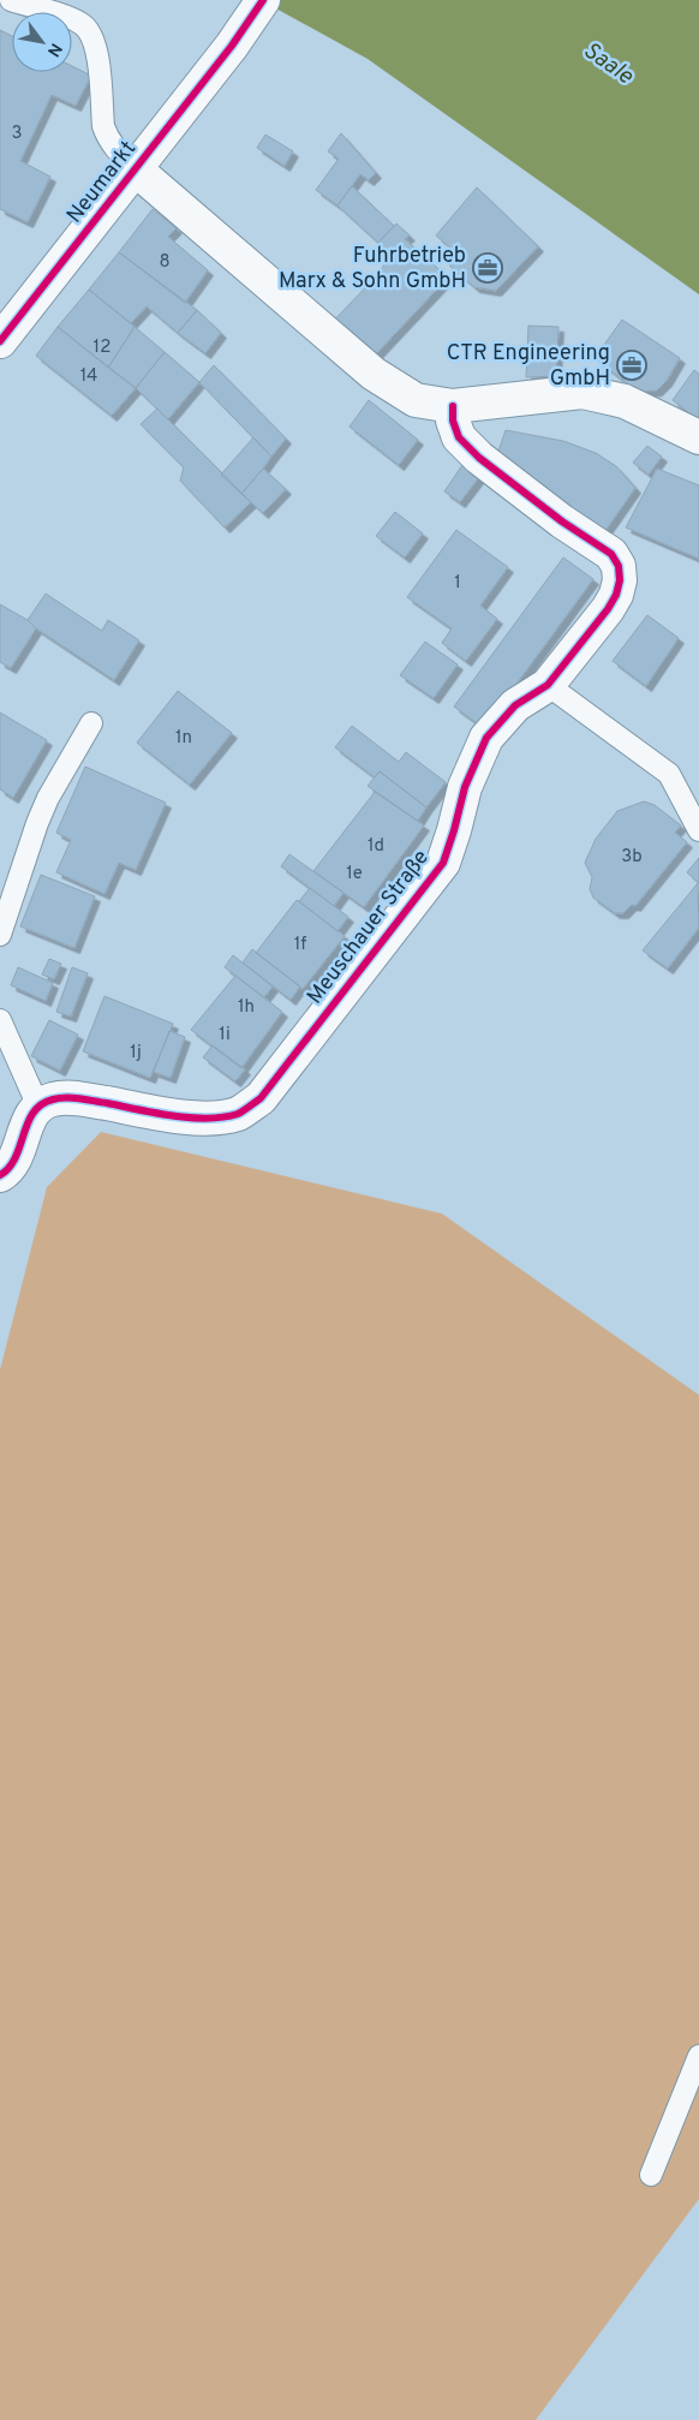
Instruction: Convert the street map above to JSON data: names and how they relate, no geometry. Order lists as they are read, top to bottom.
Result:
{
  "streets": {
    "street": ["Neumarkt", "Meuschauer Straße"]
  },
  "water": ["Saale"],
  "places": {
    "office": ["Fuhrbetrieb Marx & Sohn GmbH", "CTR Engineering GmbH"]
  },
  "house_numbers": [
    "3",
    "8",
    "12",
    "14",
    "1",
    "1n",
    "1d",
    "3b",
    "1e",
    "1f",
    "1h",
    "1i",
    "1j"
  ],
  "north": "bottom right"
}
